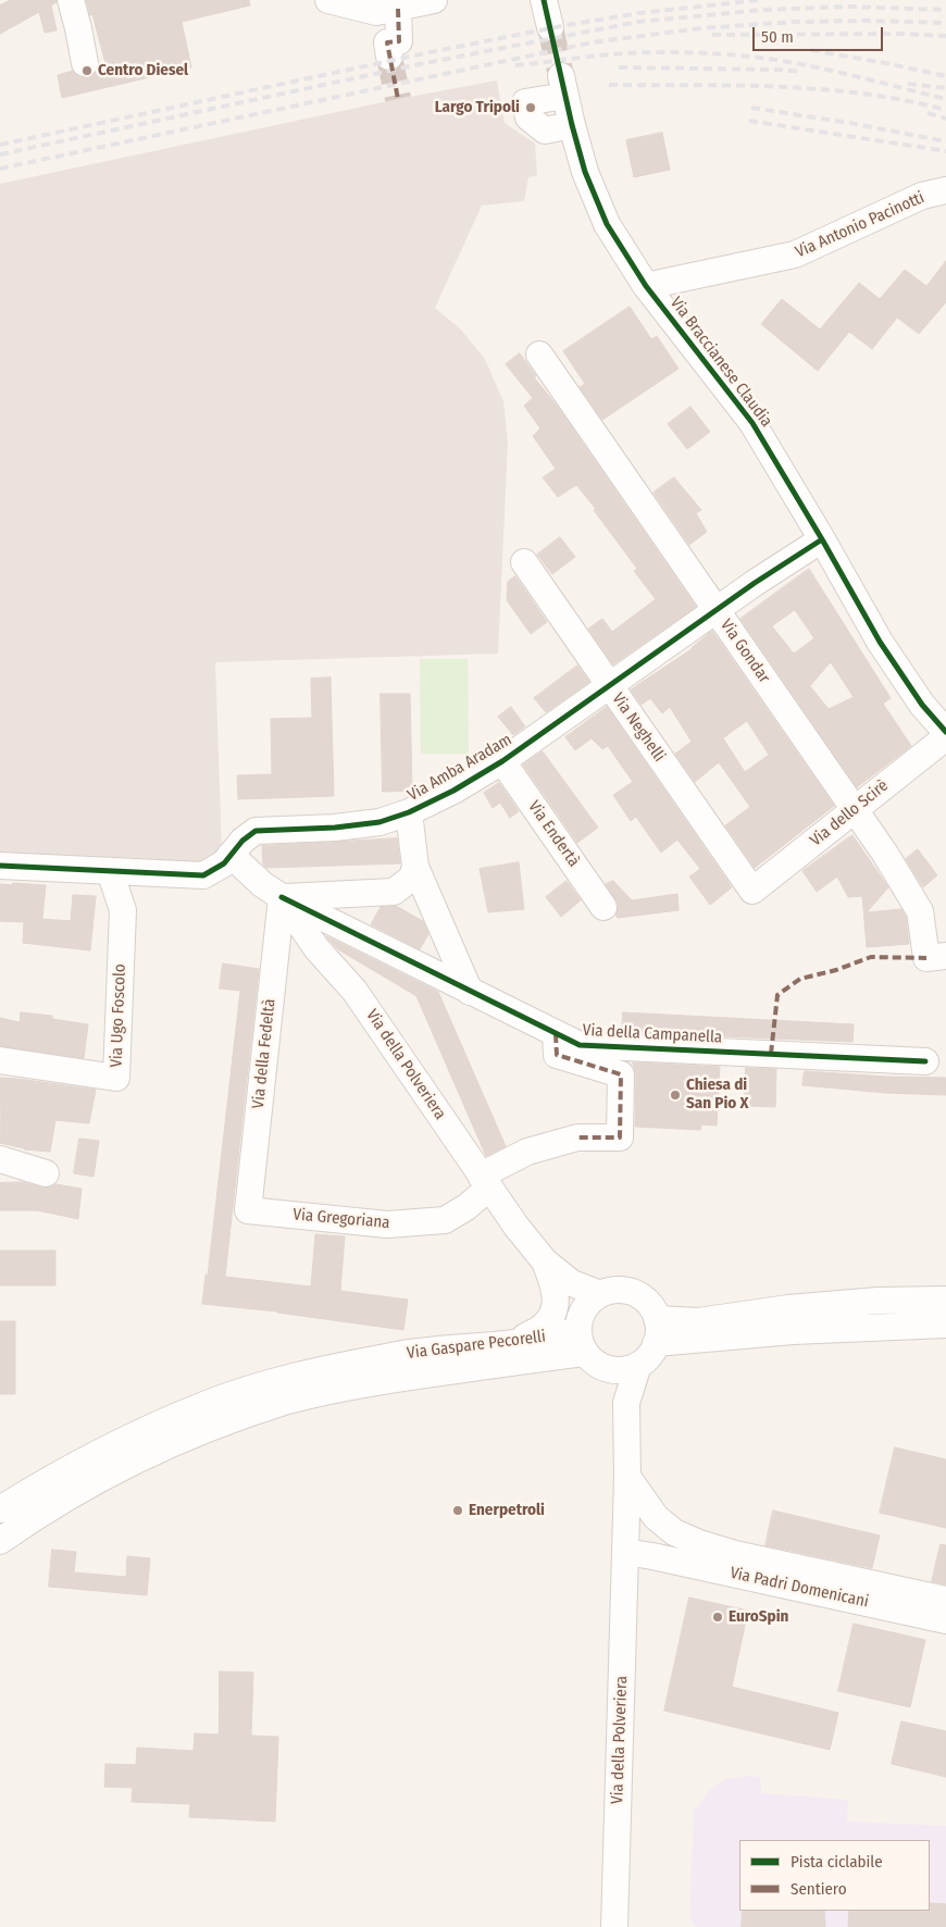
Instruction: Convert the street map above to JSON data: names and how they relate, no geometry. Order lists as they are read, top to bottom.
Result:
{
  "streets": {
    "street": [
      "Via Antonio Pacinotti",
      "Via Braccianese Claudia",
      "Via Gondar",
      "Via Neghelli",
      "Via Amba Aradam",
      "Via dello Scirè",
      "Via Endertà",
      "Via Ugo Foscolo",
      "Via della Campanella",
      "Via della Fedeltà",
      "Via della Polveriera",
      "Via Gregoriana",
      "Via Gaspare Pecorelli",
      "Via Padri Domenicani"
    ]
  },
  "crossings": [
    ["Via Antonio Pacinotti", "Via Braccianese Claudia"],
    ["Via Braccianese Claudia", "Via Amba Aradam"],
    ["Via Gondar", "Via Amba Aradam"],
    ["Via Gondar", "Via dello Scirè"],
    ["Via Neghelli", "Via Amba Aradam"],
    ["Via Neghelli", "Via dello Scirè"],
    ["Via Amba Aradam", "Via Endertà"],
    ["Via Amba Aradam", "Via Ugo Foscolo"],
    ["Via Amba Aradam", "Via della Polveriera"],
    ["Via della Campanella", "Via della Fedeltà"],
    ["Via della Campanella", "Via della Polveriera"],
    ["Via della Campanella", "Via Gregoriana"],
    ["Via della Fedeltà", "Via della Polveriera"],
    ["Via della Fedeltà", "Via Gregoriana"],
    ["Via della Polveriera", "Via Gregoriana"],
    ["Via della Polveriera", "Via Gaspare Pecorelli"],
    ["Via della Polveriera", "Via Padri Domenicani"]
  ],
  "places": [
    "Centro Diesel",
    "Largo Tripoli",
    "Chiesa di San Pio X",
    "Enerpetroli",
    "EuroSpin"
  ],
  "legend": ["Pista ciclabile", "Sentiero"],
  "scale_bar": "50 m"
}
